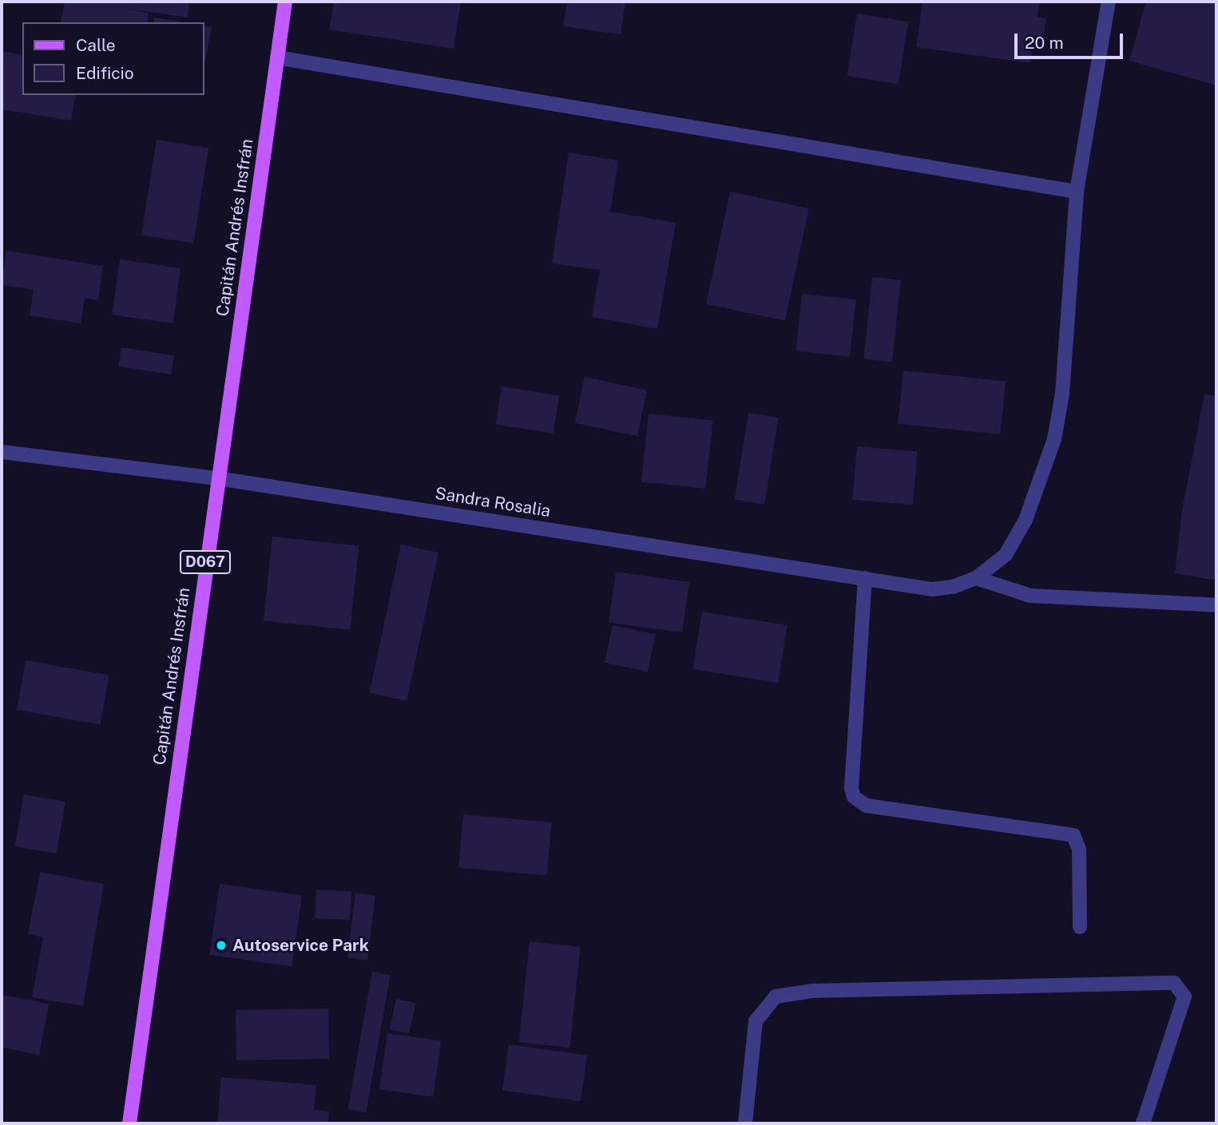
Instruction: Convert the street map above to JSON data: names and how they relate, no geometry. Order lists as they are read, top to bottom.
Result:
{
  "streets": {
    "main road": ["Capitán Andrés Insfrán", "D067"],
    "street": ["Sandra Rosalia"]
  },
  "crossings": [
    ["Capitán Andrés Insfrán", "Sandra Rosalia"]
  ],
  "places": ["Autoservice Park"],
  "legend": ["Calle", "Edificio"],
  "scale_bar": "20 m"
}
